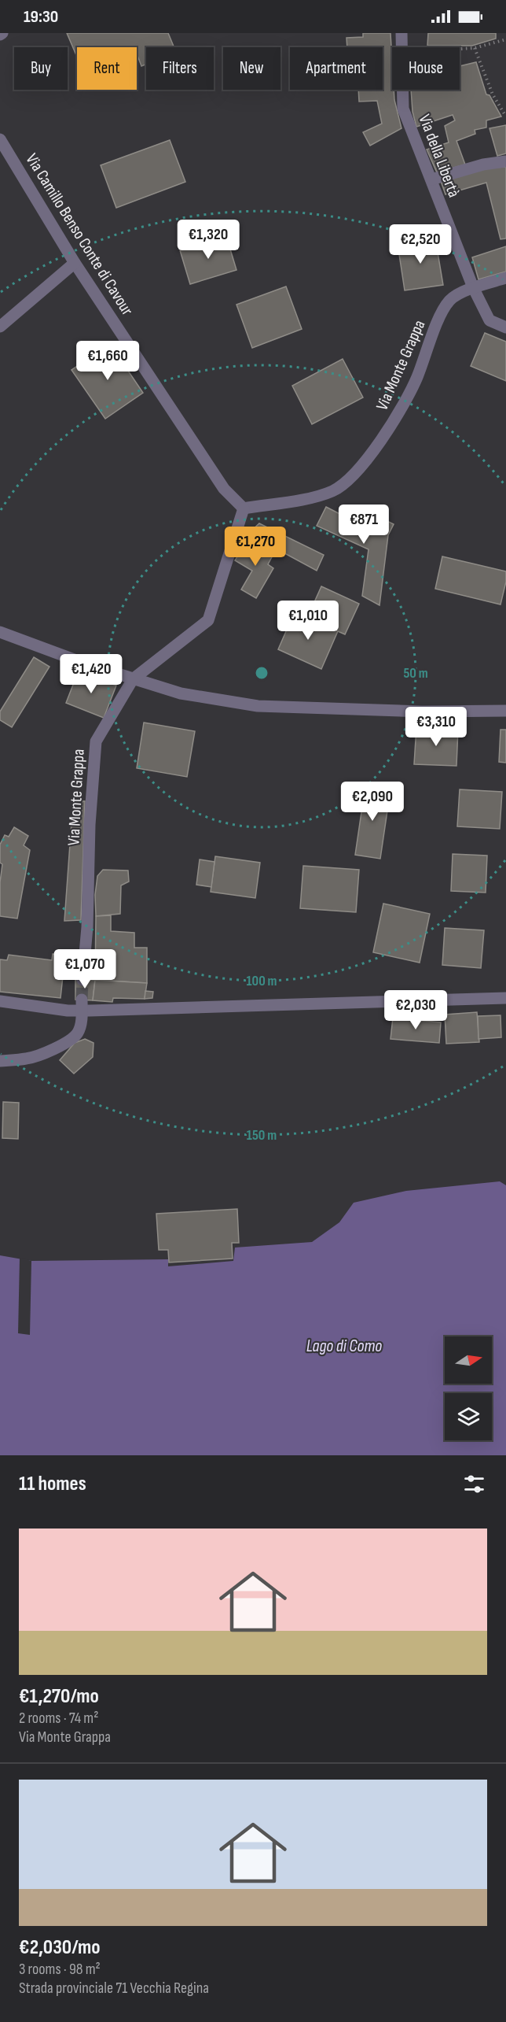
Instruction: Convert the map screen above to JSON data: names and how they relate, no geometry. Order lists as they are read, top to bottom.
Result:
{
  "streets": {
    "street": ["Via della Libertà", "Via Camillo Benso Conte di Cavour", "Via Monte Grappa"]
  },
  "crossings": [
    ["Via della Libertà", "Via Monte Grappa"],
    ["Via Camillo Benso Conte di Cavour", "Via Monte Grappa"]
  ],
  "water": ["Lago di Como"],
  "north": "right",
  "page": {
    "status": "19:30",
    "chip": [
      "Buy",
      "Rent",
      "Filters",
      "New",
      "Apartment",
      "House"
    ],
    "price": [
      "€1,320",
      "€2,520",
      "€1,660",
      "€871",
      "€1,270",
      "€1,010",
      "€1,420",
      "€3,310",
      "€2,090",
      "€1,070",
      "€2,030"
    ],
    "heading": "11 homes",
    "list": [
      {
        "name": "€1,270/mo",
        "note": "2 rooms · 74 m² · Via Monte Grappa"
      },
      {
        "name": "€2,030/mo",
        "note": "3 rooms · 98 m² · Strada provinciale 71 Vecchia Regina"
      }
    ]
  },
  "rings": ["50 m", "100 m", "150 m"]
}
